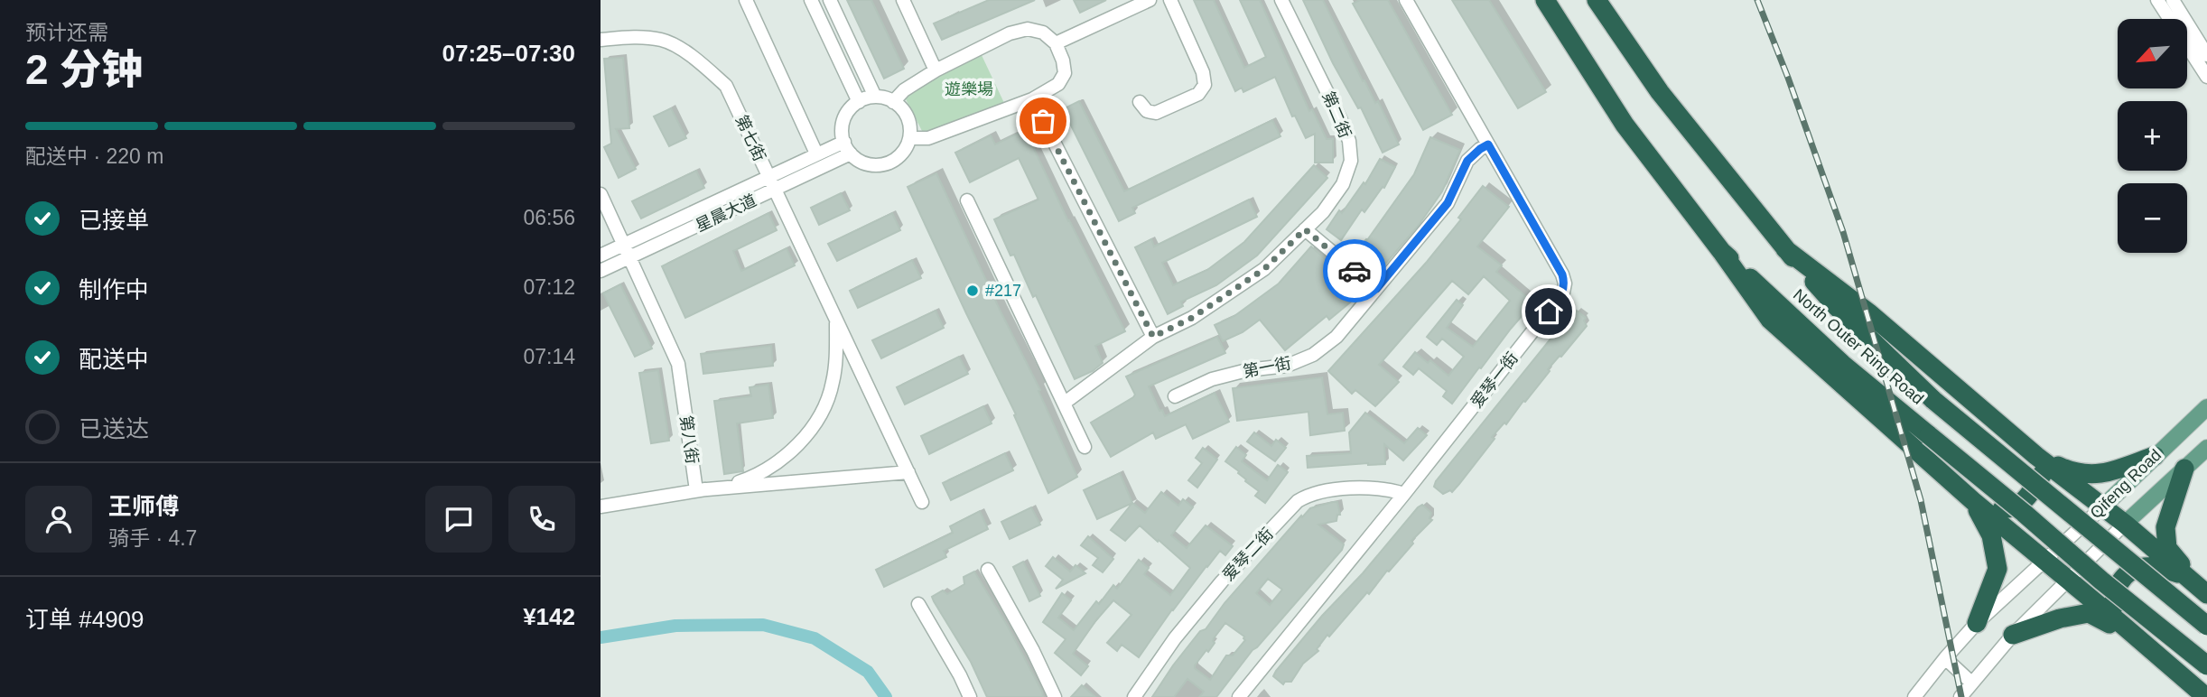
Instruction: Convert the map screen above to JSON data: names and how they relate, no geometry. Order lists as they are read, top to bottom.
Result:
{
  "streets": {
    "highway": ["North Outer Ring Road"],
    "main road": ["Qifeng Road"],
    "street": [
      "第二街",
      "第七街",
      "星晨大道",
      "第一街",
      "爱琴一街",
      "第八街",
      "爱琴二街"
    ]
  },
  "crossings": [
    ["第七街", "星晨大道"],
    ["第七街", "第八街"],
    ["星晨大道", "第八街"],
    ["第一街", "爱琴一街"],
    ["爱琴一街", "爱琴二街"]
  ],
  "parks": ["遊樂場"],
  "places": ["#217"],
  "north": "bottom left",
  "page": {
    "heading": ["2 分钟", "预计还需", "07:25–07:30"],
    "panel": [
      "王师傅",
      "骑手 · 4.7",
      "订单 #4909",
      "¥142"
    ],
    "map_buttons": ["+", "−"],
    "bar": "配送中 · 220 m",
    "list": [
      ["已接单", "06:56"],
      ["制作中", "07:12"],
      ["配送中", "07:14"],
      "已送达"
    ]
  }
}
